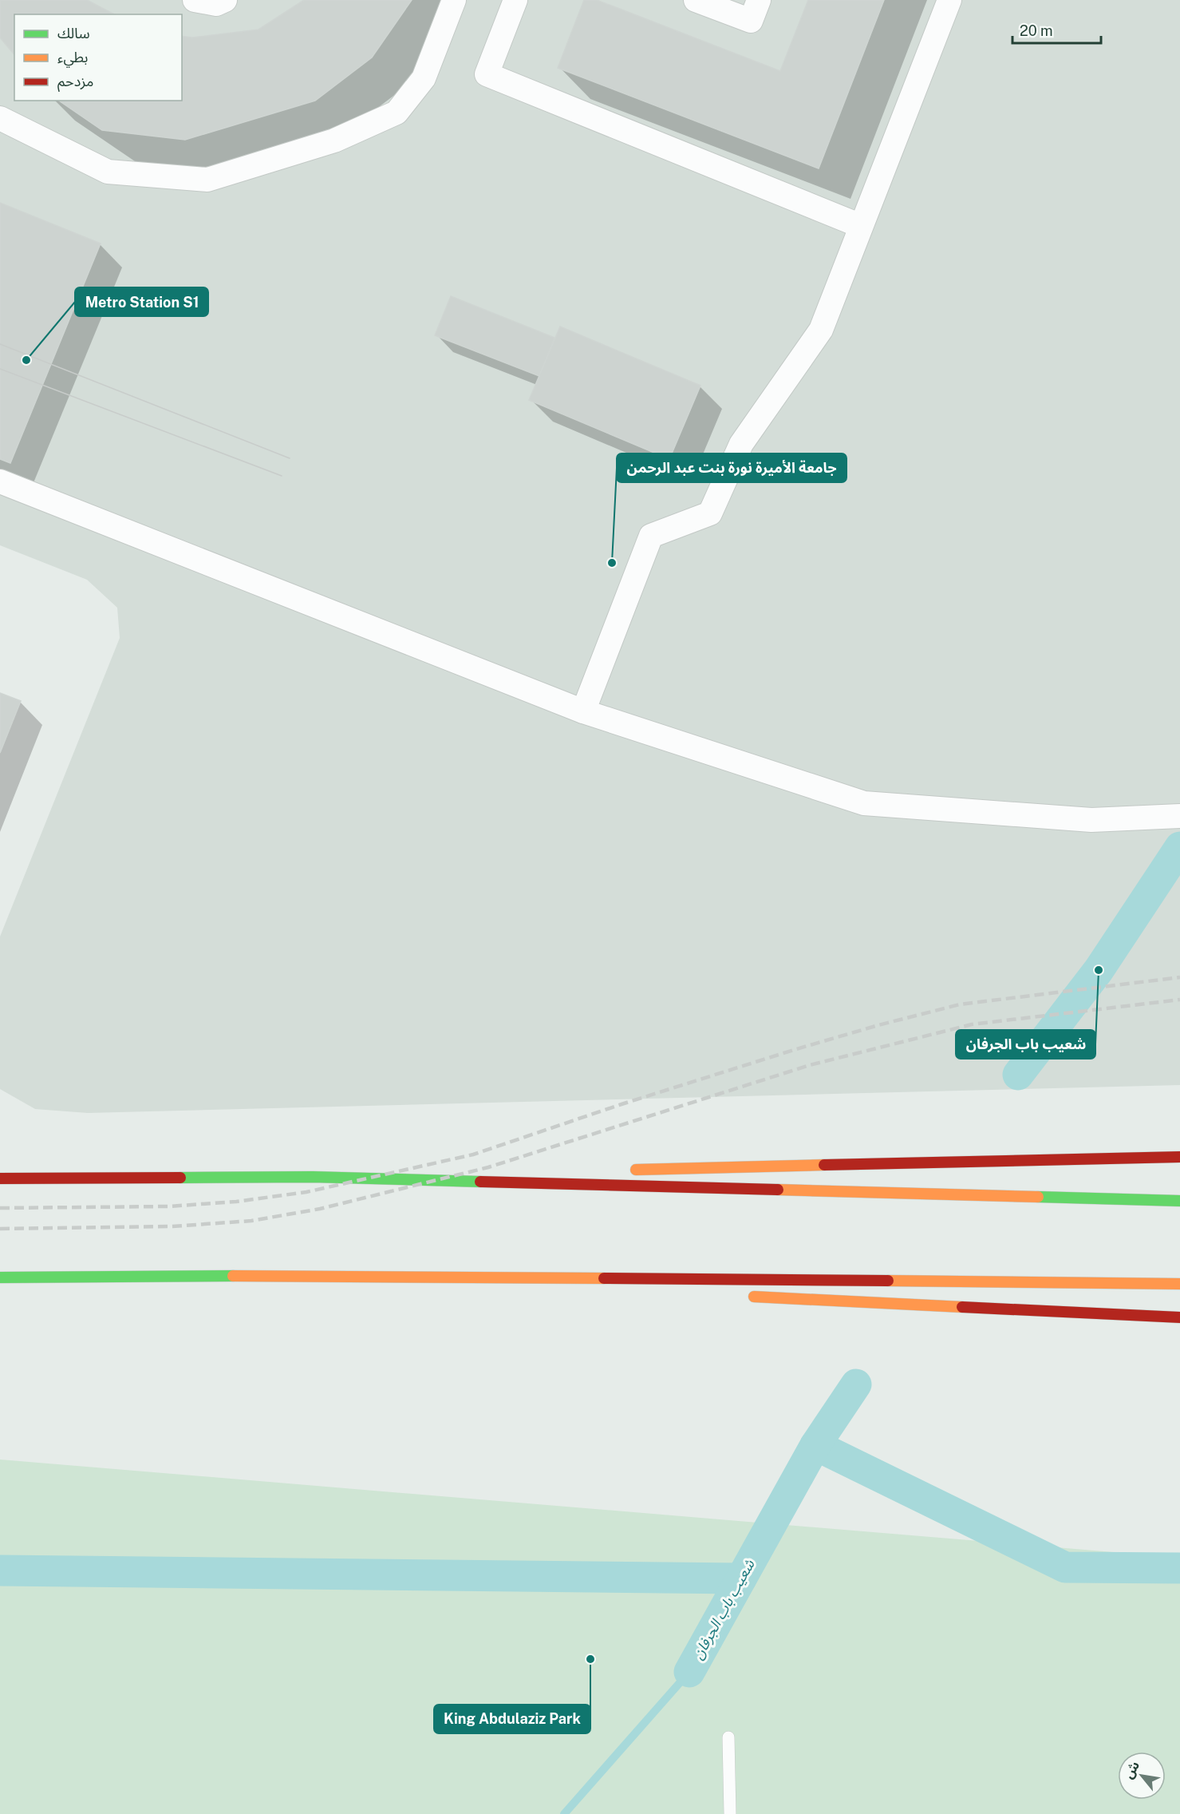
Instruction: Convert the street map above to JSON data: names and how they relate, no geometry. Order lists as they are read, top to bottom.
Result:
{
  "water": ["شعيب باب الجرفان"],
  "places": [
    "Metro Station S1",
    "جامعة الأميرة نورة بنت عبد الرحمن",
    "شعيب باب الجرفان",
    "King Abdulaziz Park"
  ],
  "legend": ["سالك", "بطيء", "مزدحم"],
  "scale_bar": "20 m",
  "north": "top left"
}
